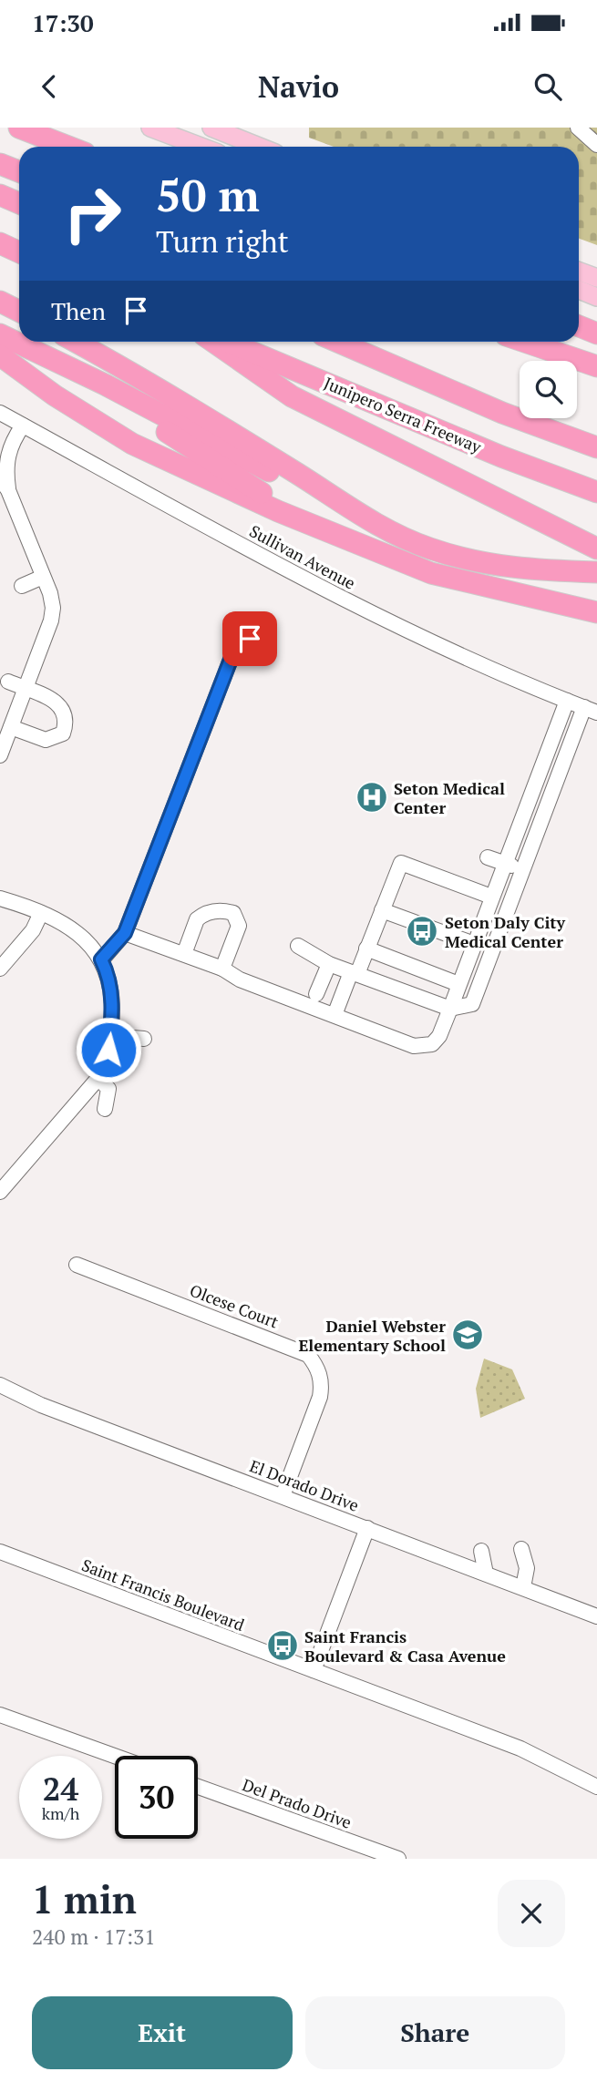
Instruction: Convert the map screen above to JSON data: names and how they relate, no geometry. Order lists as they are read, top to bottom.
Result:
{
  "streets": {
    "highway": ["Junipero Serra Freeway"],
    "street": [
      "Sullivan Avenue",
      "Olcese Court",
      "El Dorado Drive",
      "Saint Francis Boulevard",
      "Del Prado Drive"
    ]
  },
  "crossings": [
    ["Olcese Court", "El Dorado Drive"]
  ],
  "places": {
    "hospital": ["Seton Medical Center"],
    "bus stop": ["Seton Daly City Medical Center", "Saint Francis Boulevard & Casa Avenue"],
    "school or university": ["Daniel Webster Elementary School"]
  },
  "page": {
    "status": "17:30",
    "header": "Navio",
    "turn": ["50 m", "Turn right"],
    "then": "Then",
    "speed": "24 km/h",
    "limit": "30",
    "heading": ["1 min", "240 m · 17:31"],
    "buttons": ["Exit", "Share"]
  }
}
